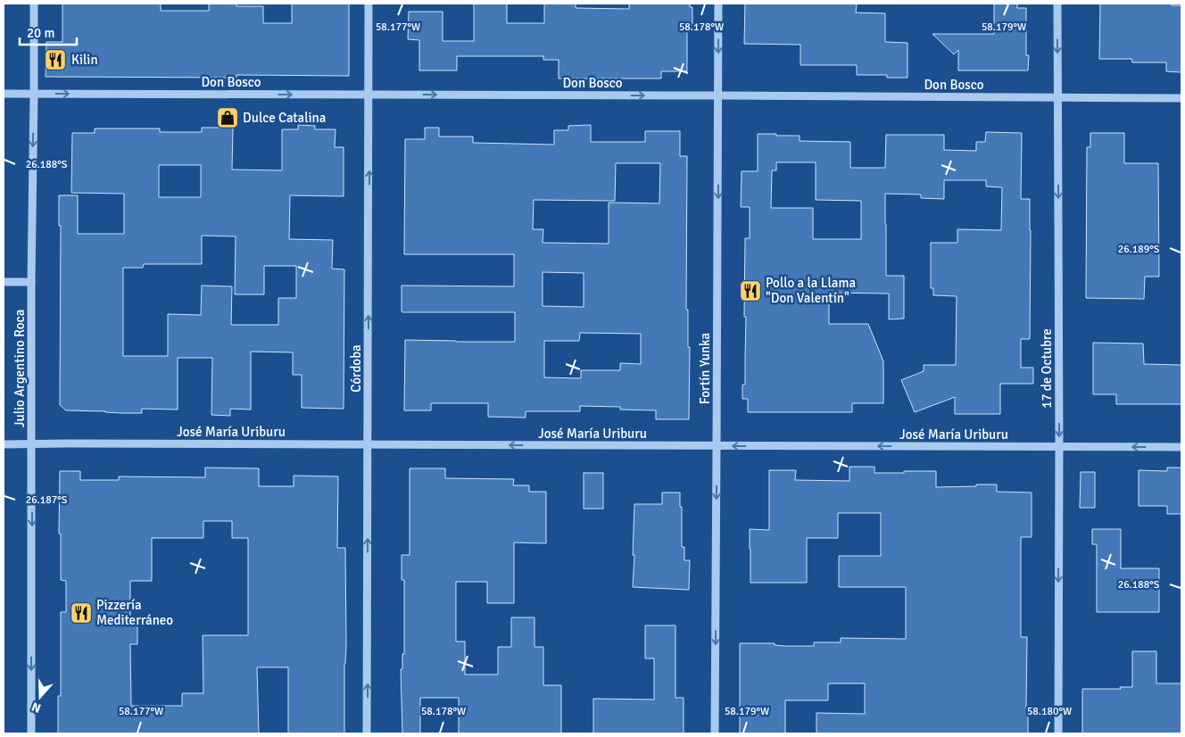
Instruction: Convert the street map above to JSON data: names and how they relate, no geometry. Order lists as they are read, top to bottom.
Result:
{
  "streets": {
    "street": [
      "Don Bosco",
      "Julio Argentino Roca",
      "Córdoba",
      "Fortín Yunka",
      "17 de Octubre",
      "José María Uriburu"
    ]
  },
  "crossings": [
    ["Don Bosco", "Julio Argentino Roca"],
    ["Don Bosco", "Córdoba"],
    ["Don Bosco", "Fortín Yunka"],
    ["Don Bosco", "17 de Octubre"],
    ["Julio Argentino Roca", "José María Uriburu"],
    ["Córdoba", "José María Uriburu"],
    ["Fortín Yunka", "José María Uriburu"],
    ["17 de Octubre", "José María Uriburu"]
  ],
  "one_way": [
    "Don Bosco",
    "Julio Argentino Roca",
    "Córdoba",
    "Fortín Yunka",
    "17 de Octubre",
    "José María Uriburu"
  ],
  "places": {
    "restaurant": ["Kilin", "Pollo a la Llama \"Don Valentín\"", "Pizzería Mediterráneo"],
    "shop": ["Dulce Catalina"]
  },
  "scale_bar": "20 m",
  "north": "bottom",
  "coordinates": [
    "58.177°W",
    "58.178°W",
    "58.179°W",
    "26.188°S",
    "26.189°S",
    "26.187°S",
    "58.180°W"
  ]
}
